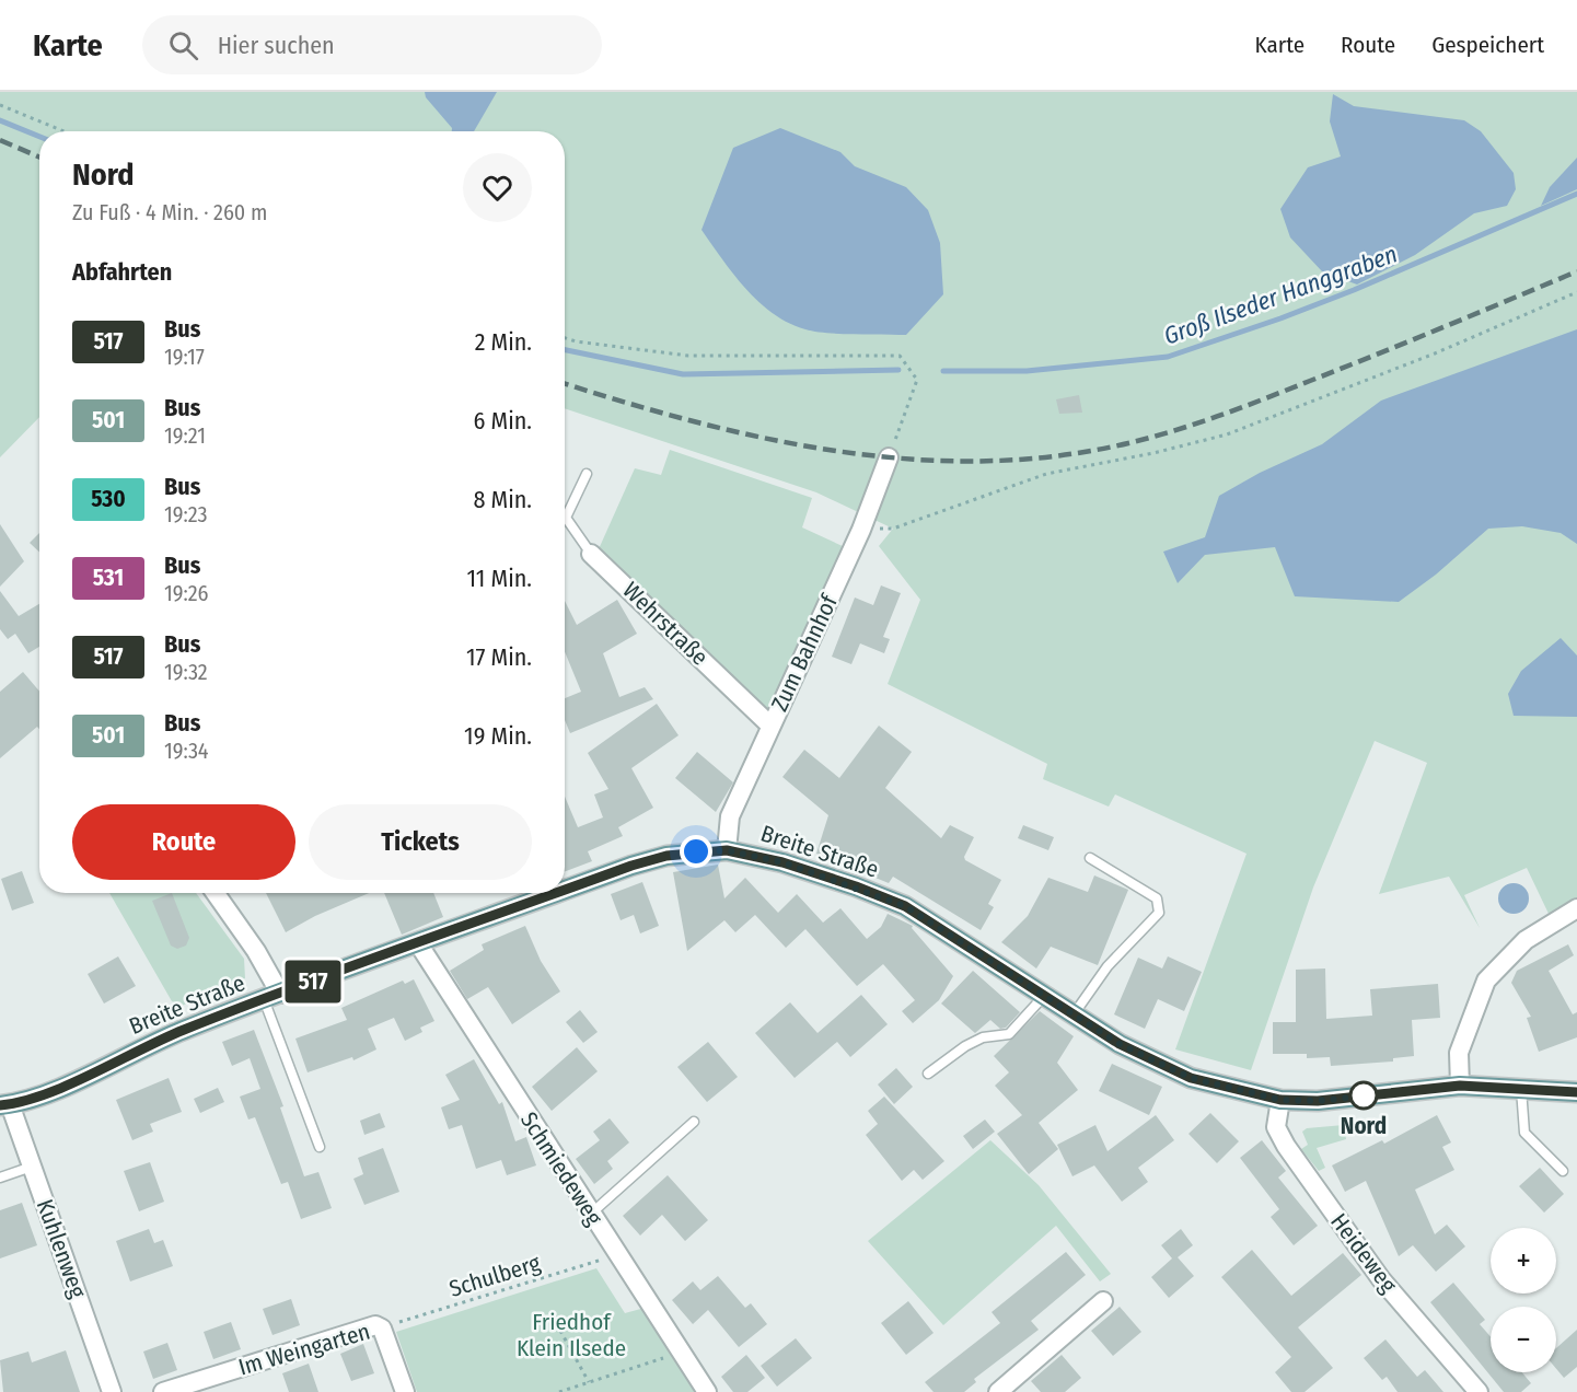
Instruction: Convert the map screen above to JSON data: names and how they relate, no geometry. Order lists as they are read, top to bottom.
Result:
{
  "streets": {
    "main road": ["Breite Straße"],
    "street": [
      "Wehrstraße",
      "Zum Bahnhof",
      "Schmiedeweg",
      "Kuhlenweg",
      "Heideweg",
      "Im Weingarten"
    ],
    "path": ["Schulberg"]
  },
  "crossings": [
    ["Wehrstraße", "Zum Bahnhof"],
    ["Zum Bahnhof", "Breite Straße"],
    ["Breite Straße", "Schmiedeweg"],
    ["Breite Straße", "Kuhlenweg"],
    ["Breite Straße", "Heideweg"],
    ["Schmiedeweg", "Schulberg"],
    ["Schulberg", "Im Weingarten"]
  ],
  "water": ["Groß Ilseder Hanggraben"],
  "parks": ["Friedhof Klein Ilsede"],
  "places": ["Nord"],
  "lines": ["bus line 517"],
  "page": {
    "header": "Karte",
    "search": "Hier suchen",
    "nav": ["Karte", "Route", "Gespeichert"],
    "on_map": "517",
    "heading": [
      ["Nord", "Zu Fuß · 4 Min. · 260 m"],
      "Abfahrten"
    ],
    "list": [
      {
        "mark": "517",
        "name": "Bus",
        "note": "19:17",
        "value": "2 Min."
      },
      {
        "mark": "501",
        "name": "Bus",
        "note": "19:21",
        "value": "6 Min."
      },
      {
        "mark": "530",
        "name": "Bus",
        "note": "19:23",
        "value": "8 Min."
      },
      {
        "mark": "531",
        "name": "Bus",
        "note": "19:26",
        "value": "11 Min."
      },
      {
        "mark": "517",
        "name": "Bus",
        "note": "19:32",
        "value": "17 Min."
      },
      {
        "mark": "501",
        "name": "Bus",
        "note": "19:34",
        "value": "19 Min."
      }
    ],
    "buttons": ["Route", "Tickets"],
    "map_buttons": ["+", "−"]
  }
}
